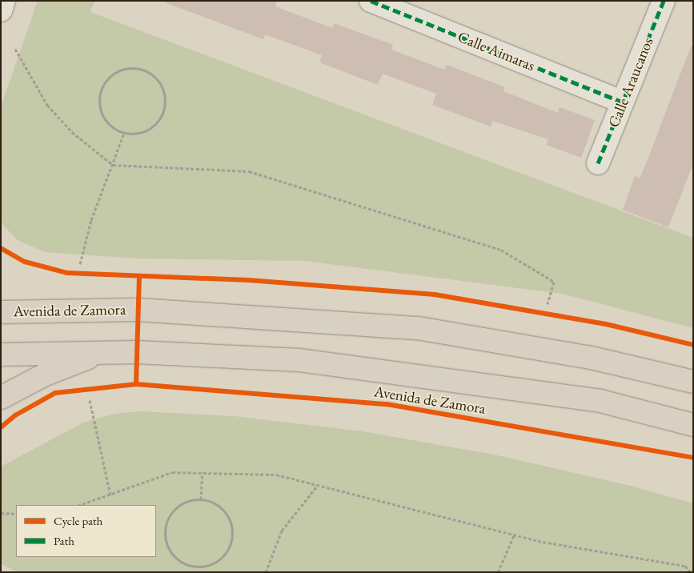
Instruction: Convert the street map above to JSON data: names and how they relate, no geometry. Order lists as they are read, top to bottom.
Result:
{
  "streets": {
    "highway": ["Avenida de Zamora"],
    "street": ["Calle Aimaras", "Calle Araucanos"]
  },
  "crossings": [
    ["Calle Aimaras", "Calle Araucanos"]
  ],
  "legend": ["Cycle path", "Path"]
}
